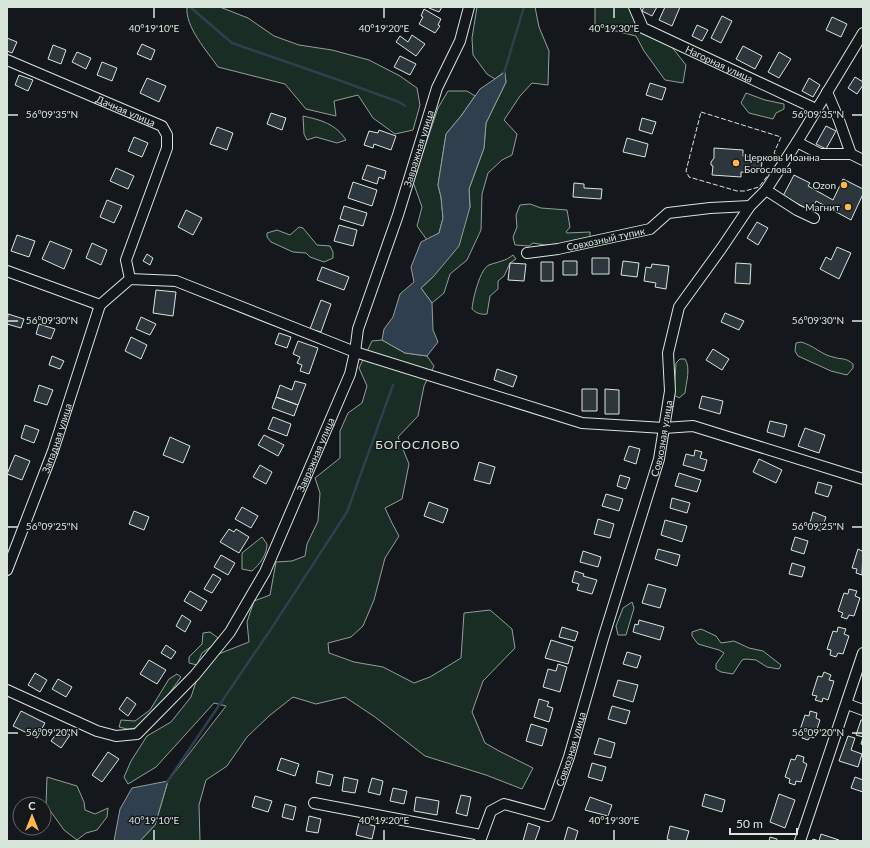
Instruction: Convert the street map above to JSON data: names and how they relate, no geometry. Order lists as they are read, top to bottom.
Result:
{
  "streets": {
    "street": [
      "Нагорная улица",
      "Дачная улица",
      "Завражная улица",
      "Совхозный тупик",
      "Западная улица",
      "Совхозная улица"
    ]
  },
  "crossings": [
    ["Нагорная улица", "Совхозная улица"],
    ["Совхозный тупик", "Совхозная улица"]
  ],
  "districts": ["БОГОСЛОВО"],
  "places": ["Церковь Иоанна Богослова", "Ozon", "Магнит"],
  "scale_bar": "50 m",
  "north": "top",
  "coordinates": [
    "40°19'10\"E",
    "40°19'20\"E",
    "40°19'30\"E",
    "56°09'35\"N",
    "56°09'30\"N",
    "56°09'25\"N",
    "56°09'20\"N"
  ]
}
